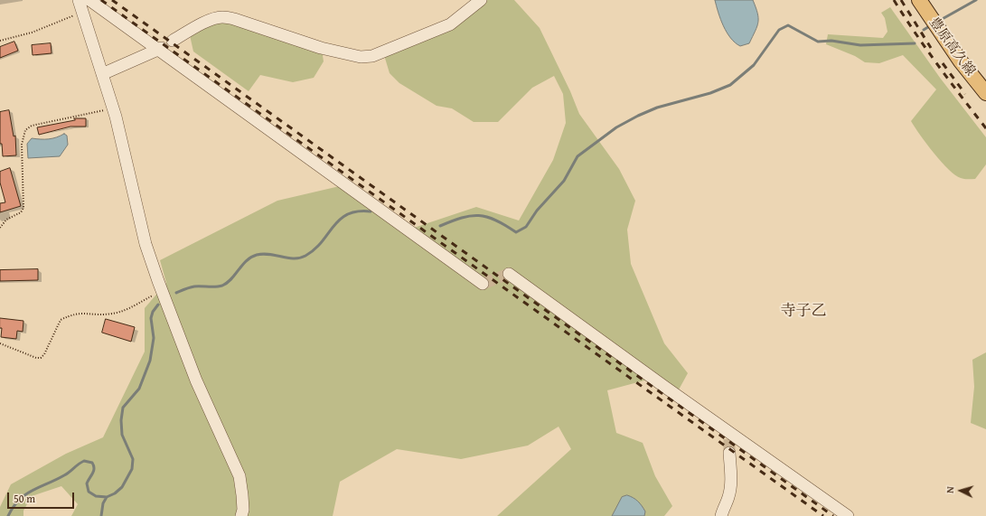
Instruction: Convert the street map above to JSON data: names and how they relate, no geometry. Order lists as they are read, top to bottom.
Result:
{
  "streets": {
    "main road": ["豊原高久線"]
  },
  "districts": ["寺子乙"],
  "scale_bar": "50 m",
  "north": "left"
}
